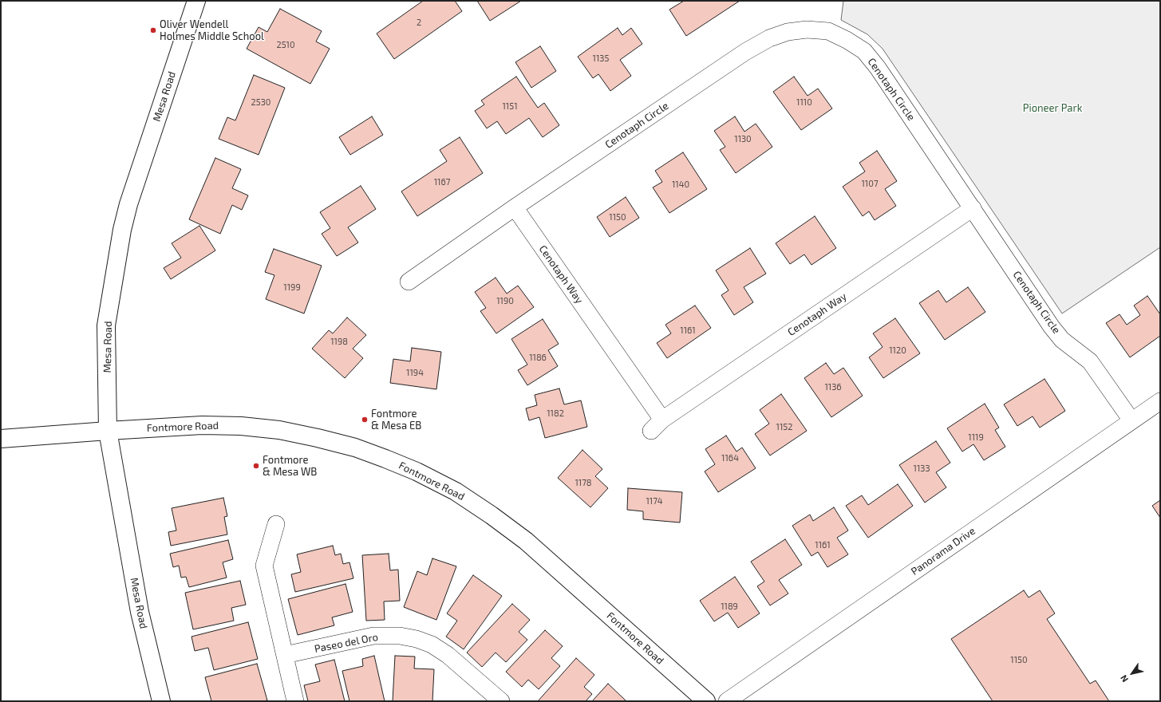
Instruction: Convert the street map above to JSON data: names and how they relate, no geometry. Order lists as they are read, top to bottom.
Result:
{
  "streets": {
    "main road": ["Mesa Road", "Fontmore Road"],
    "street": [
      "Cenotaph Circle",
      "Cenotaph Way",
      "Panorama Drive",
      "Paseo del Oro"
    ]
  },
  "crossings": [
    ["Cenotaph Circle", "Cenotaph Way"],
    ["Cenotaph Circle", "Panorama Drive"],
    ["Mesa Road", "Fontmore Road"]
  ],
  "parks": ["Pioneer Park"],
  "places": ["Oliver Wendell Holmes Middle School", "Fontmore & Mesa EB", "Fontmore & Mesa WB"],
  "house_numbers": [
    "2",
    "2510",
    "1135",
    "2530",
    "1110",
    "1151",
    "1130",
    "1167",
    "1107",
    "1140",
    "1150",
    "1199",
    "1190",
    "1161",
    "1198",
    "1120",
    "1186",
    "1194",
    "1136",
    "1182",
    "1152",
    "1119",
    "1164",
    "1133",
    "1178",
    "1174",
    "1161",
    "1189",
    "1150"
  ],
  "north": "bottom left"
}
